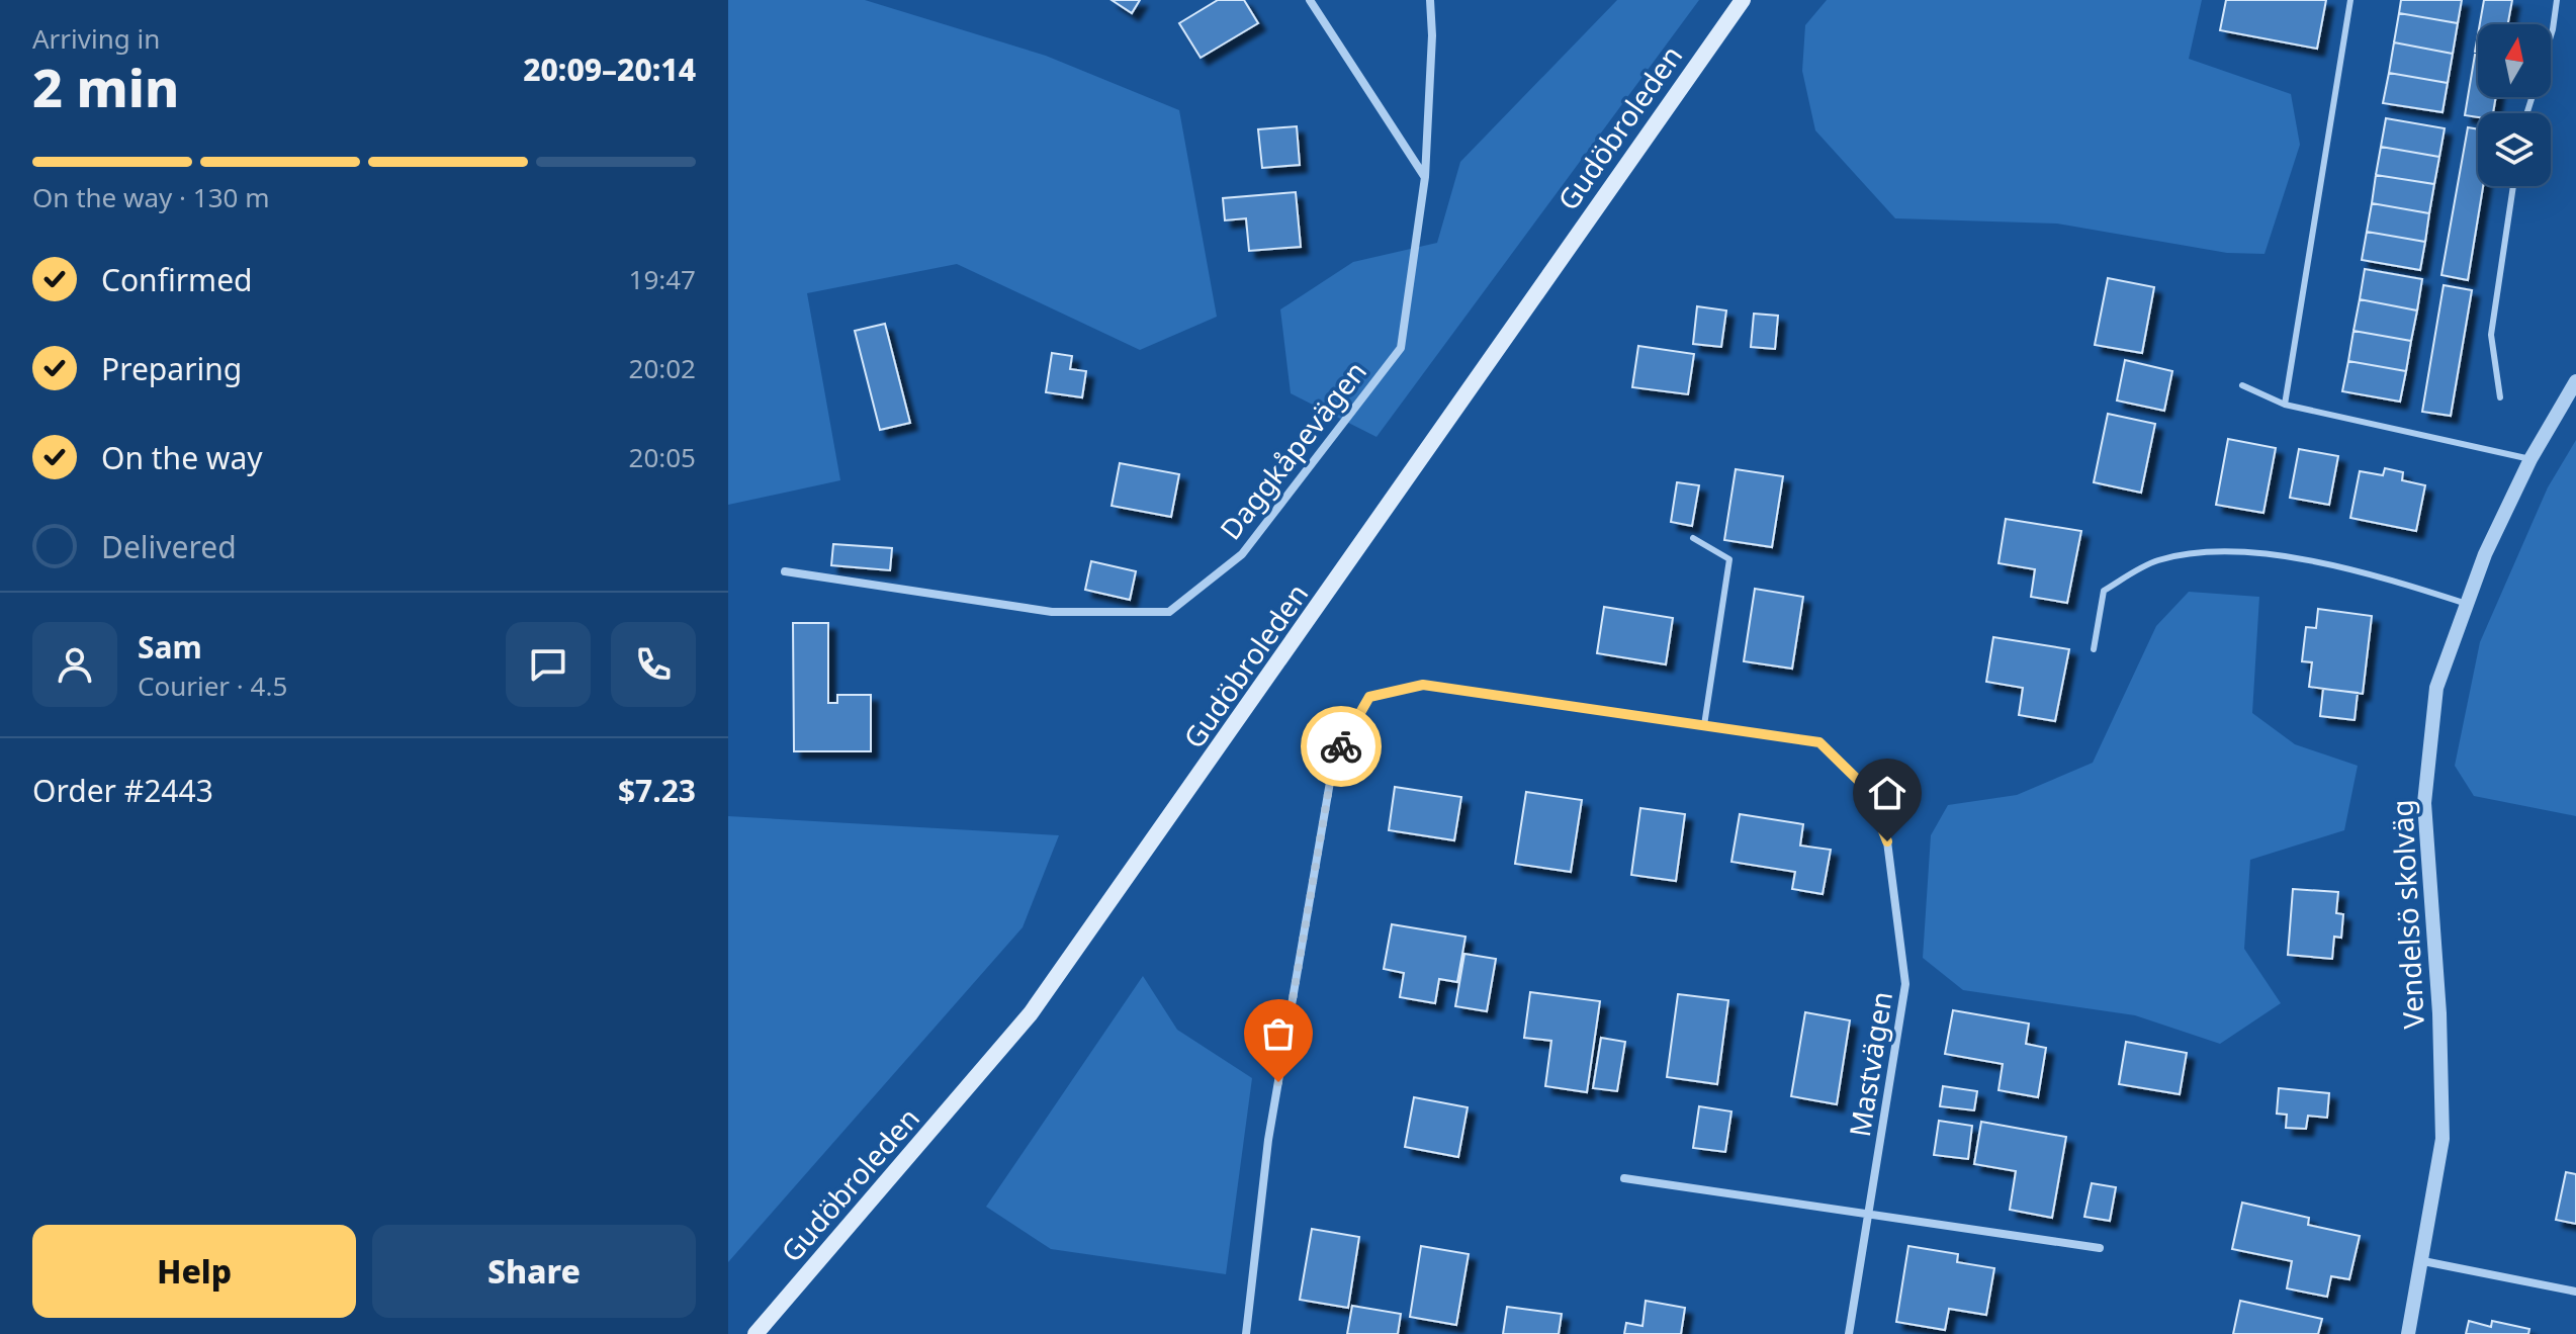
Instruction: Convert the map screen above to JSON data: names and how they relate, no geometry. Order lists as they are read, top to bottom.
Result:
{
  "streets": {
    "main road": ["Gudöbroleden"],
    "street": ["Daggkåpevägen", "Vendelsö skolväg", "Mastvägen"]
  },
  "north": "top",
  "page": {
    "heading": ["2 min", "Arriving in", "20:09–20:14"],
    "panel": [
      "Sam",
      "Courier · 4.5",
      "Order #2443",
      "$7.23"
    ],
    "bar": "On the way · 130 m",
    "list": [
      ["Confirmed", "19:47"],
      ["Preparing", "20:02"],
      ["On the way", "20:05"],
      "Delivered"
    ],
    "buttons": ["Help", "Share"]
  }
}
